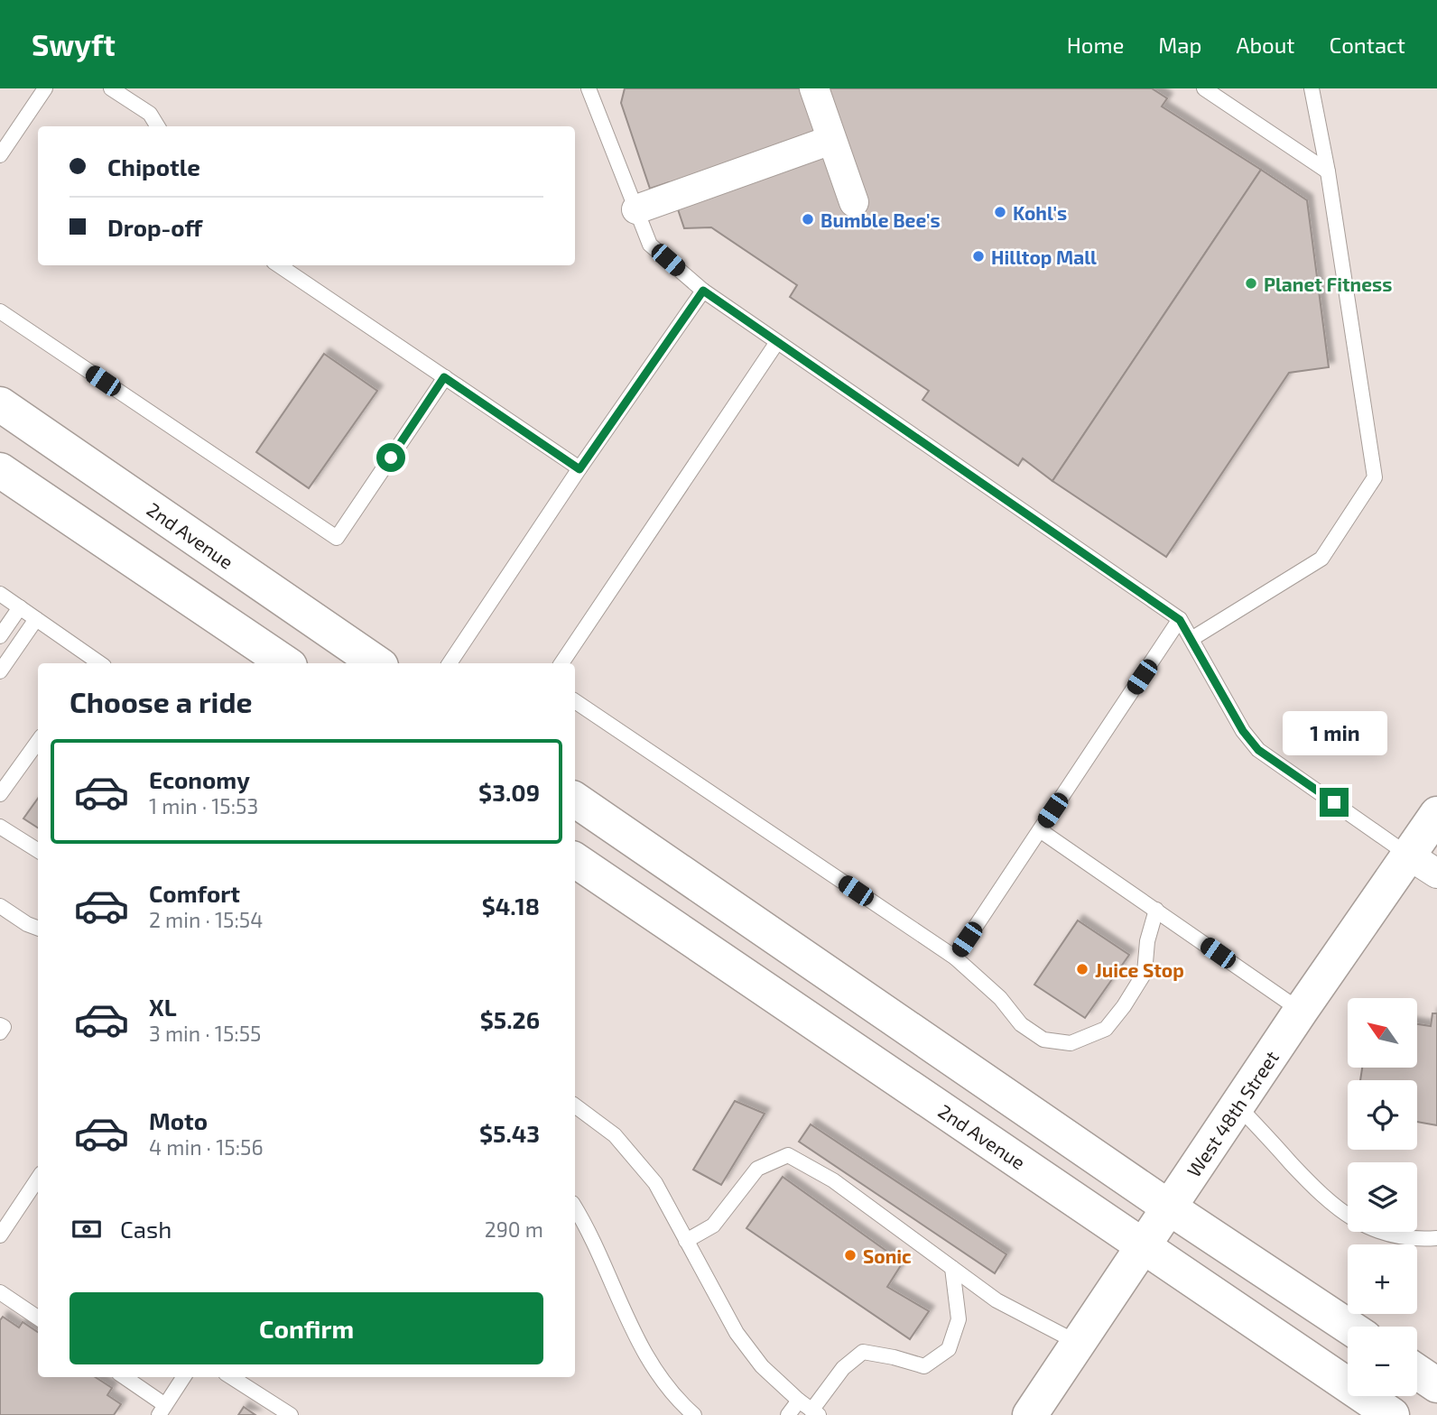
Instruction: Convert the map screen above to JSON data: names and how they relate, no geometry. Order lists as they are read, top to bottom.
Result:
{
  "streets": {
    "main road": ["2nd Avenue", "West 48th Street"]
  },
  "crossings": [
    ["2nd Avenue", "West 48th Street"]
  ],
  "places": [
    "Kohl's",
    "Bumble Bee's",
    "Hilltop Mall",
    "Planet Fitness",
    "Juice Stop",
    "Sonic"
  ],
  "north": "top left",
  "page": {
    "header": "Swyft",
    "nav": [
      "Home",
      "Map",
      "About",
      "Contact"
    ],
    "banner": ["Chipotle", "Drop-off"],
    "heading": "Choose a ride",
    "bubble": "1 min",
    "list": [
      {
        "name": "Economy",
        "note": "1 min · 15:53",
        "value": "$3.09"
      },
      {
        "name": "Comfort",
        "note": "2 min · 15:54",
        "value": "$4.18"
      },
      {
        "name": "XL",
        "note": "3 min · 15:55",
        "value": "$5.26"
      },
      {
        "name": "Moto",
        "note": "4 min · 15:56",
        "value": "$5.43"
      }
    ],
    "map_buttons": ["+", "−"],
    "pay": ["Cash", "290 m"],
    "buttons": "Confirm"
  }
}
